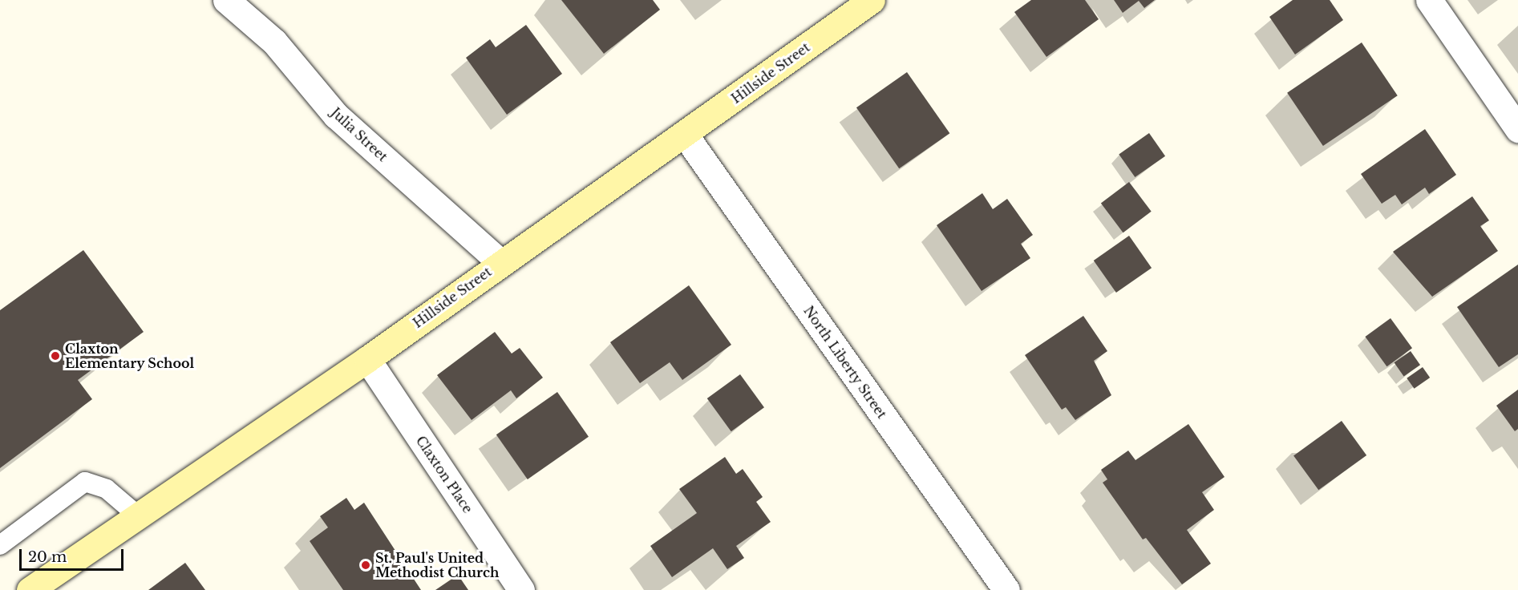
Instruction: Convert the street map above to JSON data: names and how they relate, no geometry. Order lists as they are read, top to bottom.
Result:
{
  "streets": {
    "street": [
      "Hillside Street",
      "Julia Street",
      "North Liberty Street",
      "Claxton Place"
    ]
  },
  "crossings": [
    ["Hillside Street", "Julia Street"],
    ["Hillside Street", "North Liberty Street"],
    ["Hillside Street", "Claxton Place"]
  ],
  "places": ["Claxton Elementary School", "St. Paul's United Methodist Church"],
  "scale_bar": "20 m"
}
